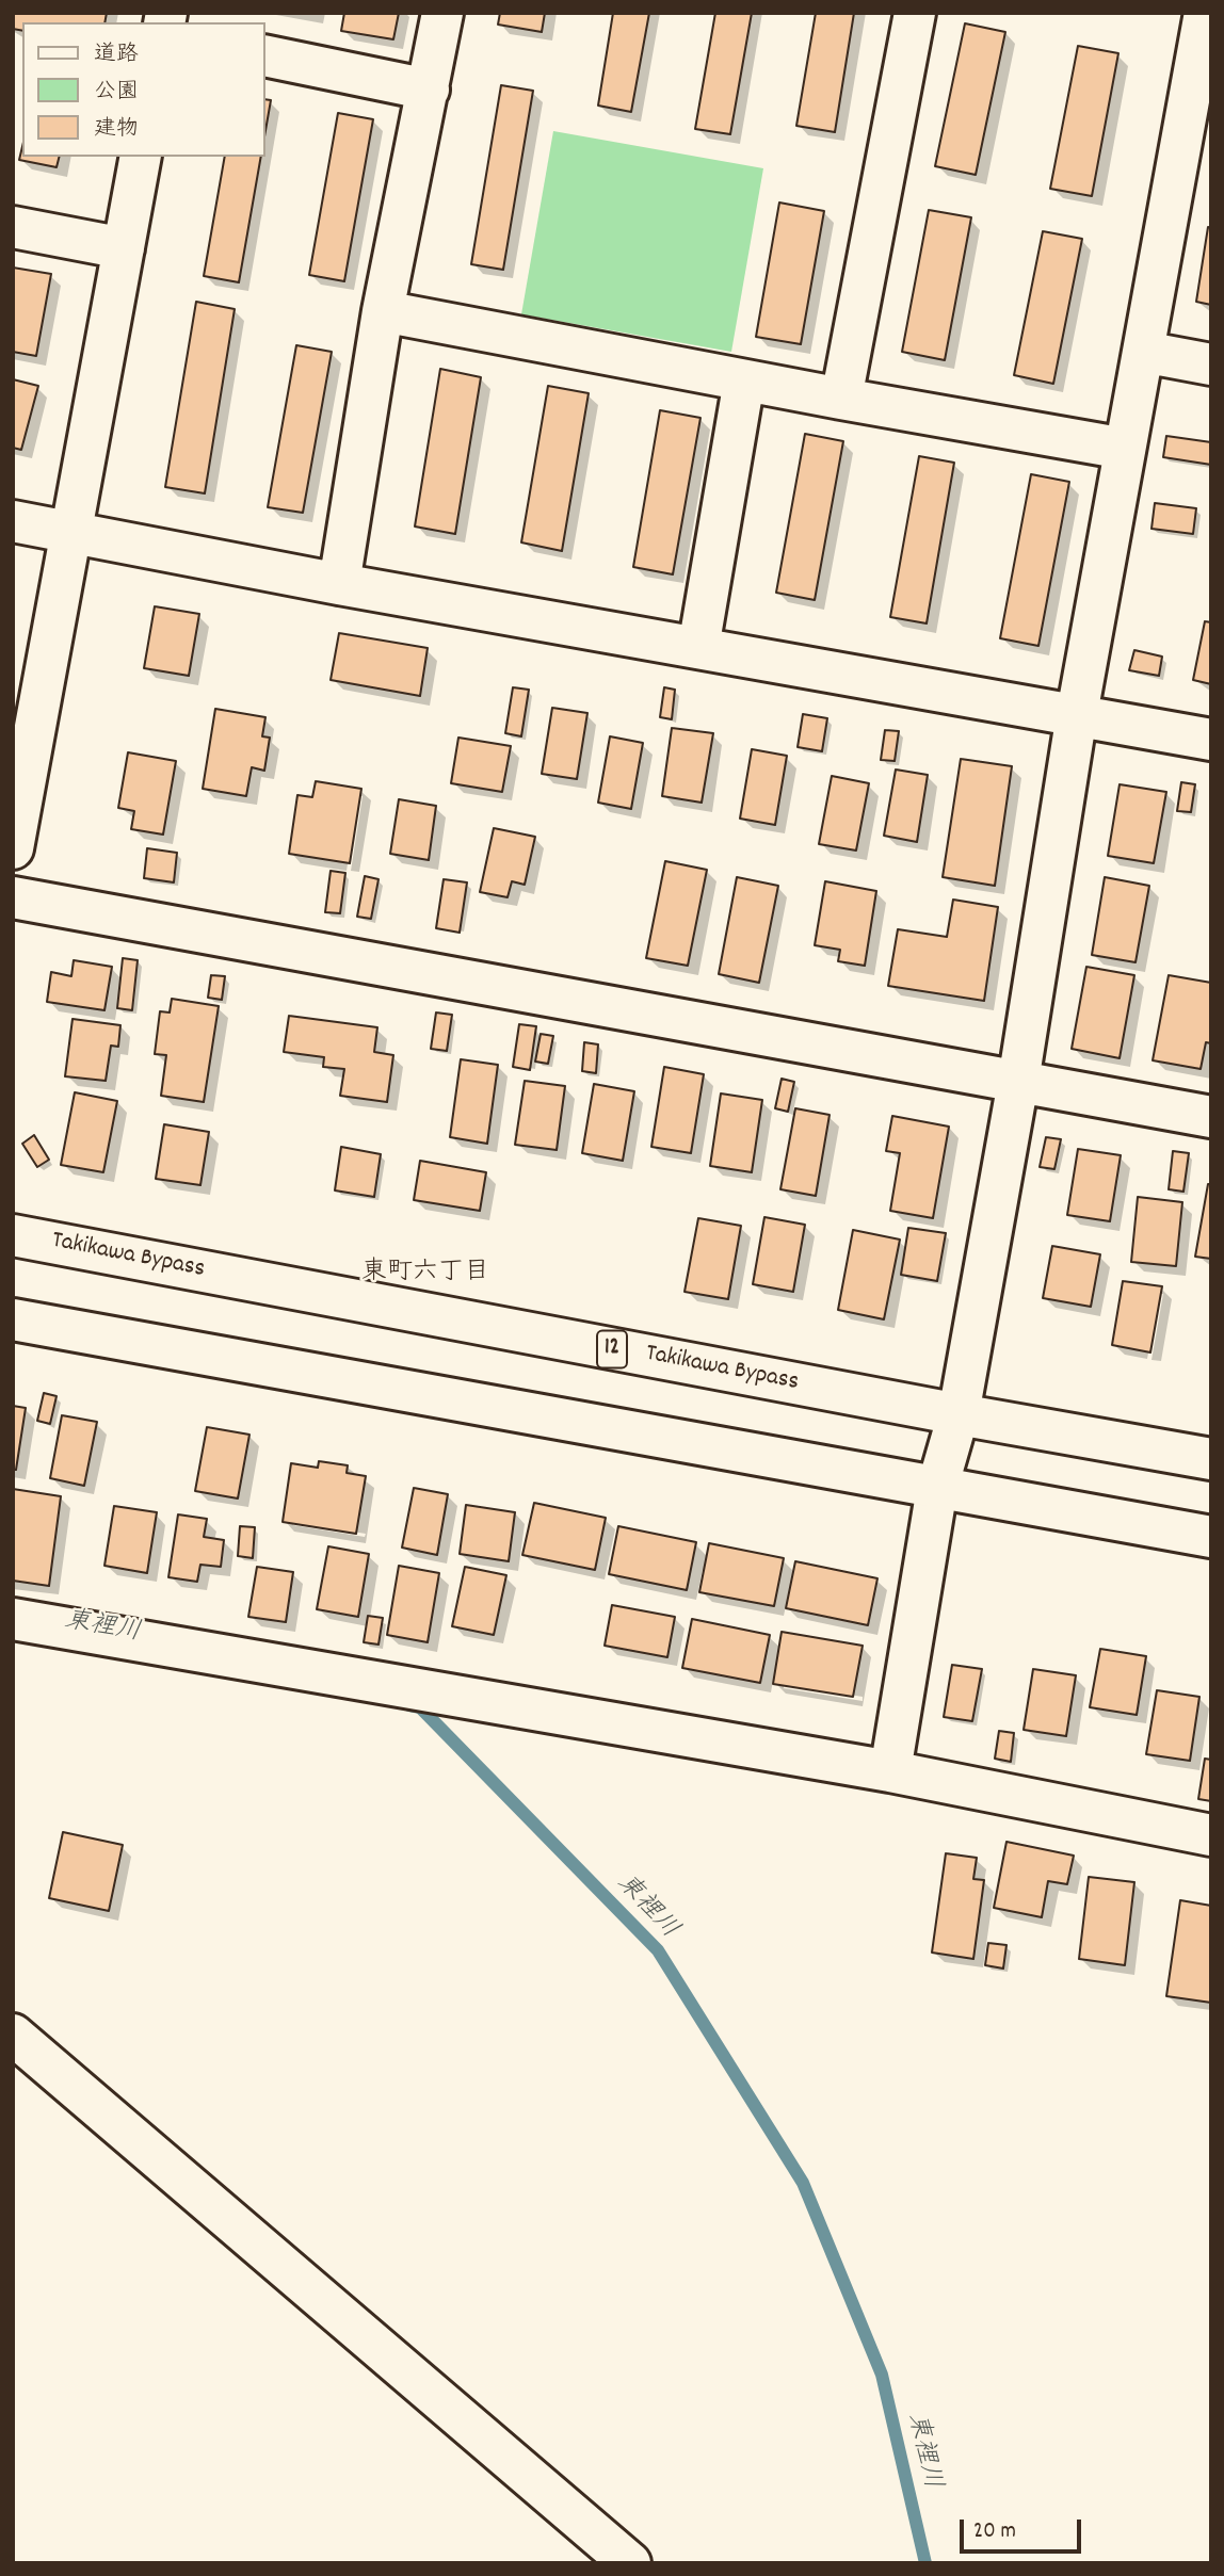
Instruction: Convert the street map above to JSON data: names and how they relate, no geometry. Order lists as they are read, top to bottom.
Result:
{
  "streets": {
    "main road": ["Takikawa Bypass", "12"]
  },
  "districts": ["東町六丁目"],
  "water": ["東裡川"],
  "legend": ["道路", "公園", "建物"],
  "scale_bar": "20 m"
}
